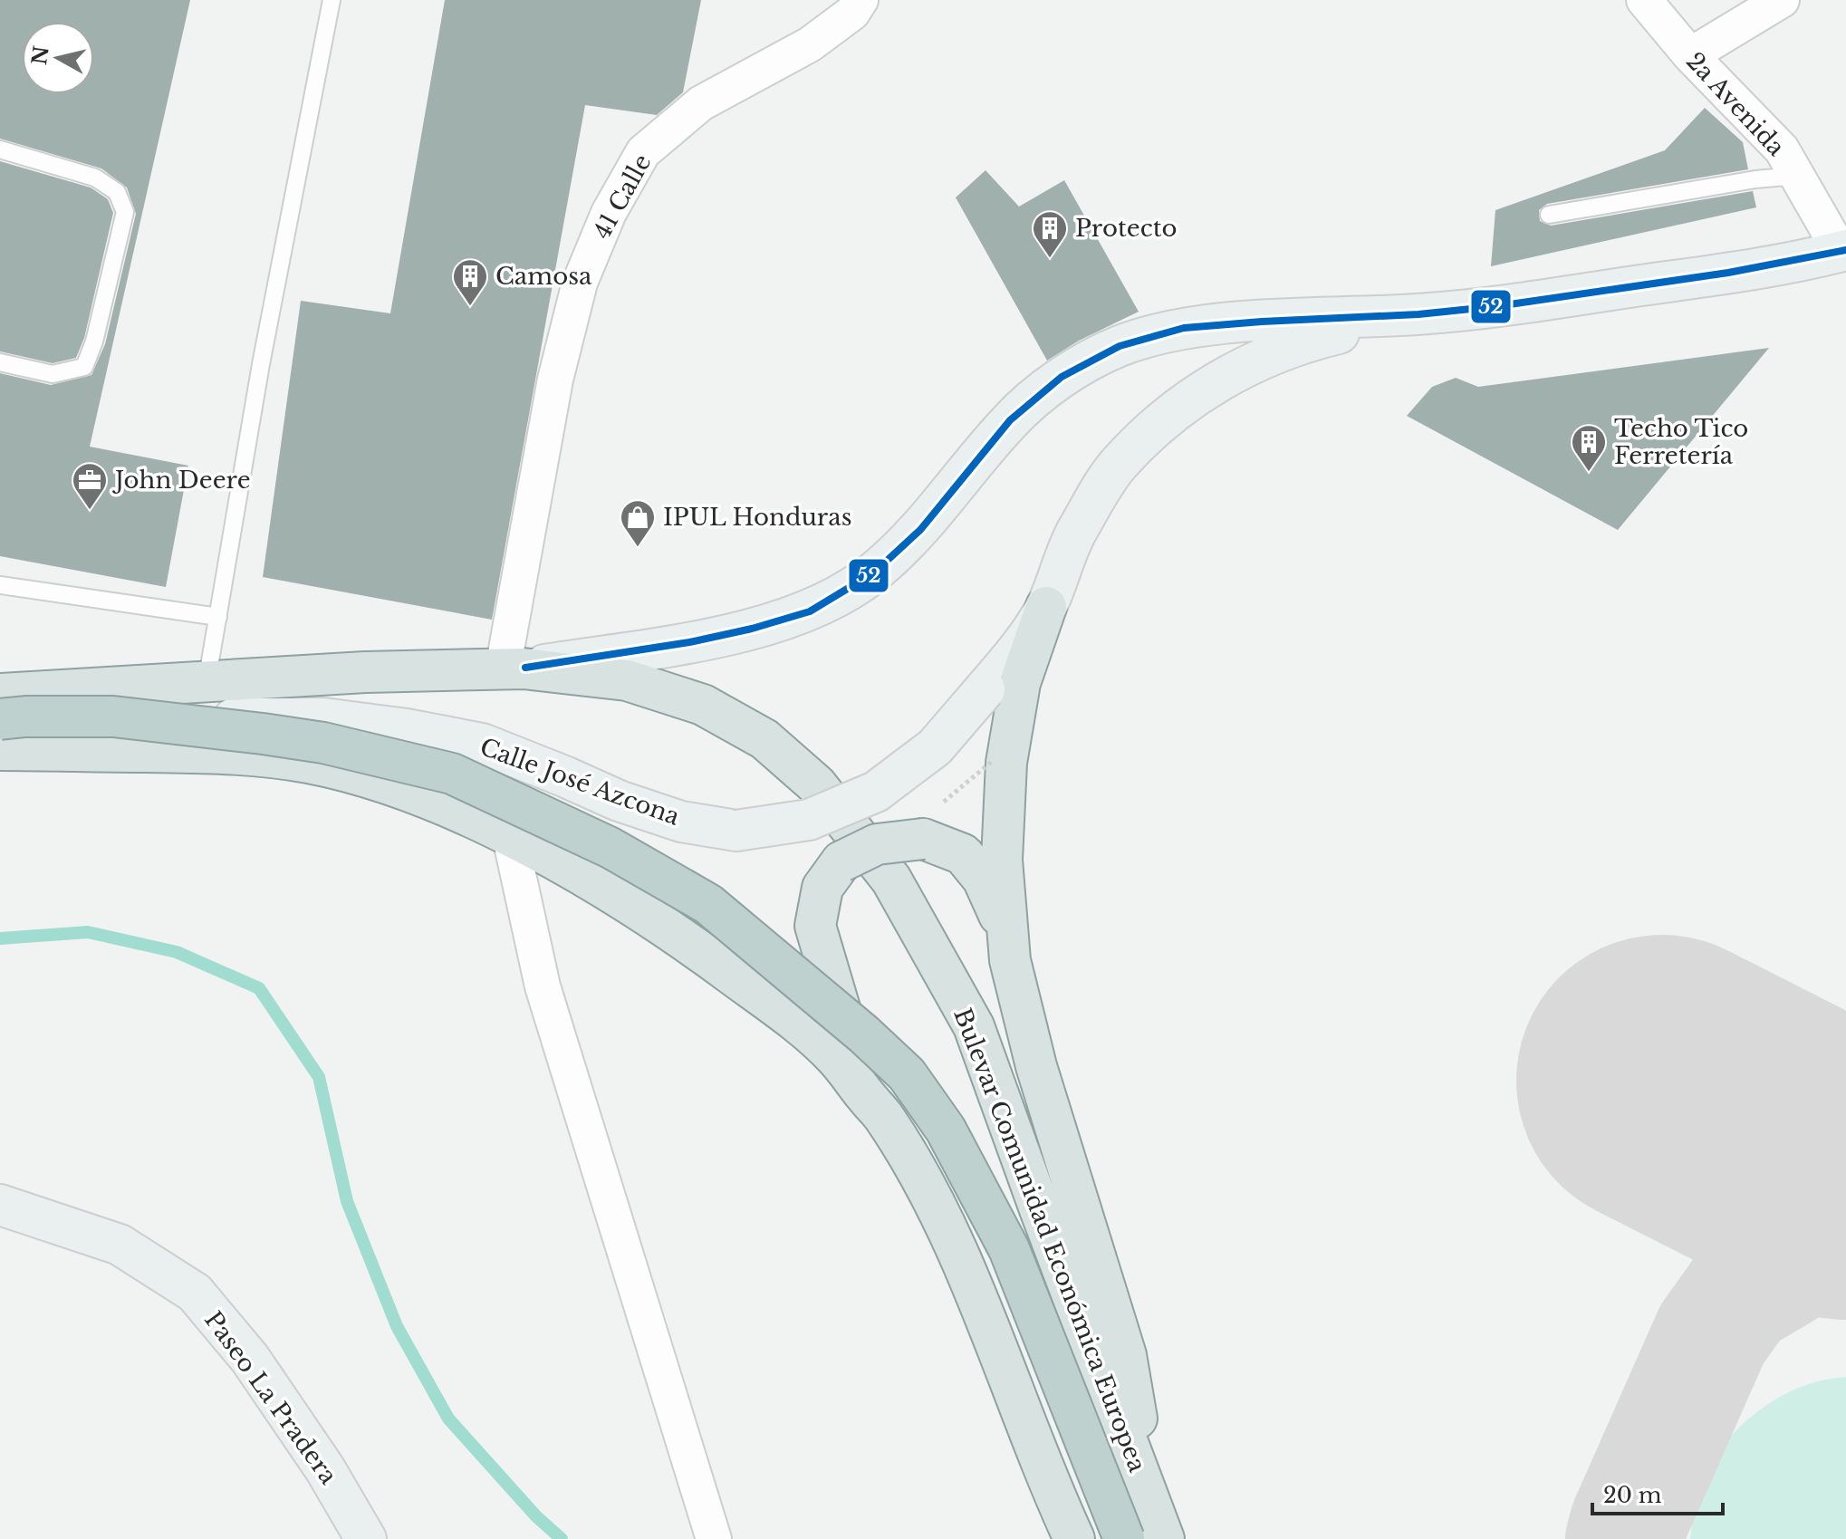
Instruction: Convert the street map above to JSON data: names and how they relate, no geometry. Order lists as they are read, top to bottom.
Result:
{
  "streets": {
    "main road": ["Calle José Azcona", "Bulevar Comunidad Económica Europea", "Paseo La Pradera"],
    "street": ["2a Avenida", "41 Calle"]
  },
  "crossings": [
    ["2a Avenida", "Calle José Azcona"],
    ["41 Calle", "Calle José Azcona"],
    ["41 Calle", "Bulevar Comunidad Económica Europea"],
    ["Calle José Azcona", "Bulevar Comunidad Económica Europea"]
  ],
  "places": {
    "building": ["Protecto", "Camosa", "Techo Tico Ferretería"],
    "office": ["John Deere"],
    "shop": ["IPUL Honduras"]
  },
  "lines": ["transit line 52"],
  "scale_bar": "20 m",
  "north": "left"
}
